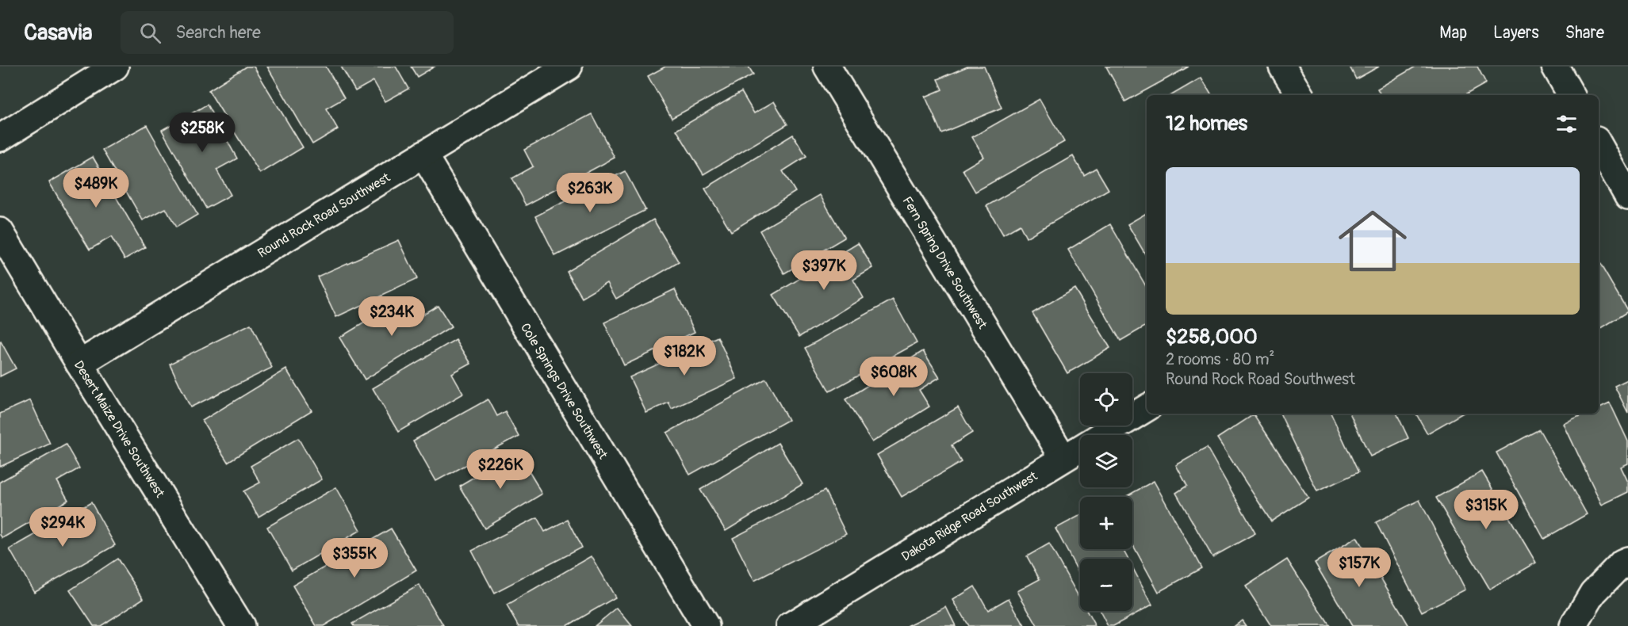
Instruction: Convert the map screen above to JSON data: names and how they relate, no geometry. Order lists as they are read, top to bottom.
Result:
{
  "streets": {
    "street": [
      "Round Rock Road Southwest",
      "Fern Spring Drive Southwest",
      "Cole Springs Drive Southwest",
      "Desert Maize Drive Southwest",
      "Dakota Ridge Road Southwest"
    ]
  },
  "crossings": [
    ["Round Rock Road Southwest", "Cole Springs Drive Southwest"],
    ["Round Rock Road Southwest", "Desert Maize Drive Southwest"],
    ["Fern Spring Drive Southwest", "Dakota Ridge Road Southwest"]
  ],
  "page": {
    "header": "Casavia",
    "search": "Search here",
    "nav": ["Map", "Layers", "Share"],
    "heading": "12 homes",
    "price": [
      "$258K",
      "$489K",
      "$263K",
      "$397K",
      "$234K",
      "$182K",
      "$608K",
      "$226K",
      "$315K",
      "$294K",
      "$355K",
      "$157K"
    ],
    "list": [
      {
        "name": "$258,000",
        "note": "2 rooms · 80 m² · Round Rock Road Southwest"
      }
    ],
    "map_buttons": ["+", "−"]
  }
}
